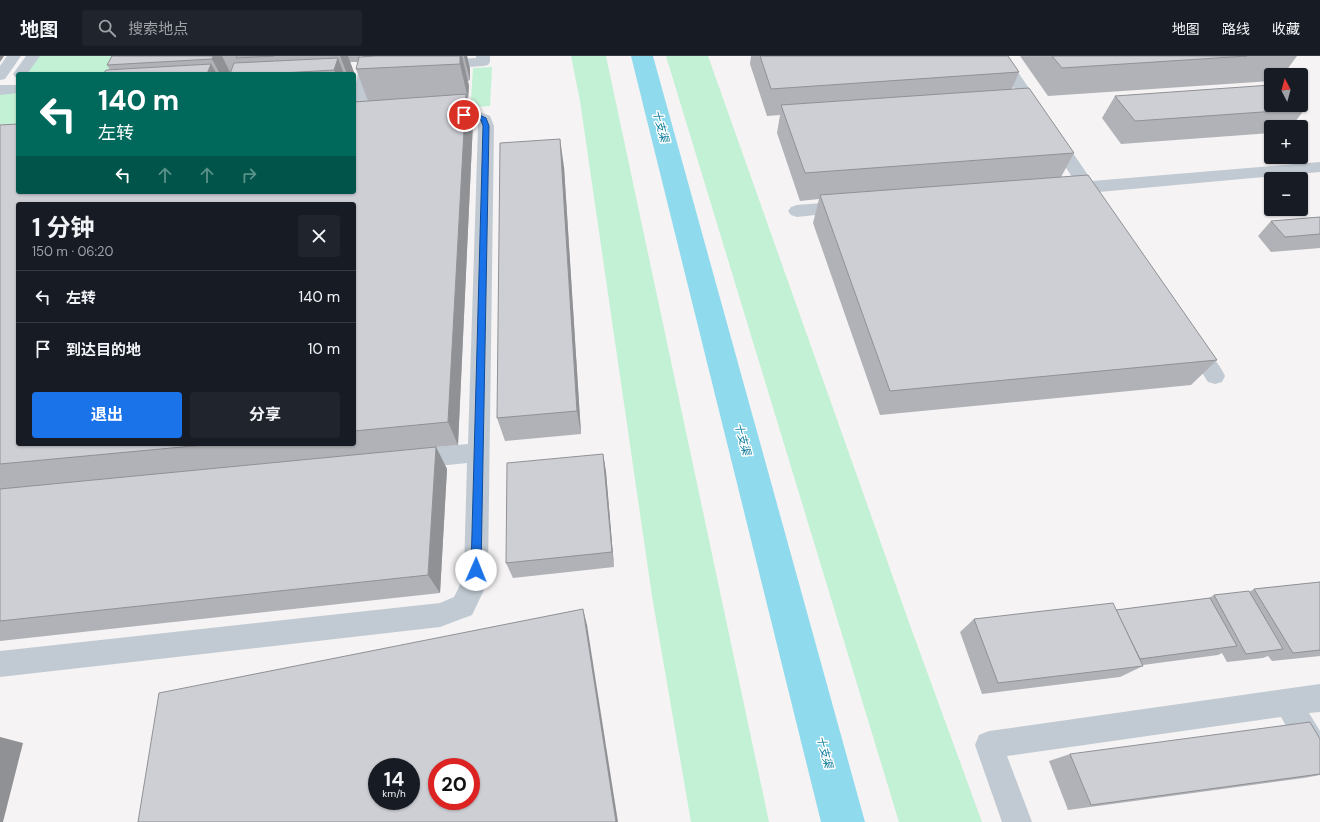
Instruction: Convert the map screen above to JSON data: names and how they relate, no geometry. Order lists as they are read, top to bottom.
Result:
{
  "water": ["十支渠"],
  "north": "top",
  "page": {
    "header": "地图",
    "search": "搜索地点",
    "nav": ["地图", "路线", "收藏"],
    "map_buttons": ["+", "−"],
    "turn": ["140 m", "左转"],
    "heading": ["1 分钟", "150 m · 06:20"],
    "list": [
      {
        "name": "左转",
        "value": "140 m"
      },
      {
        "name": "到达目的地",
        "value": "10 m"
      }
    ],
    "buttons": ["退出", "分享"],
    "speed": "14 km/h",
    "limit": "20"
  }
}
